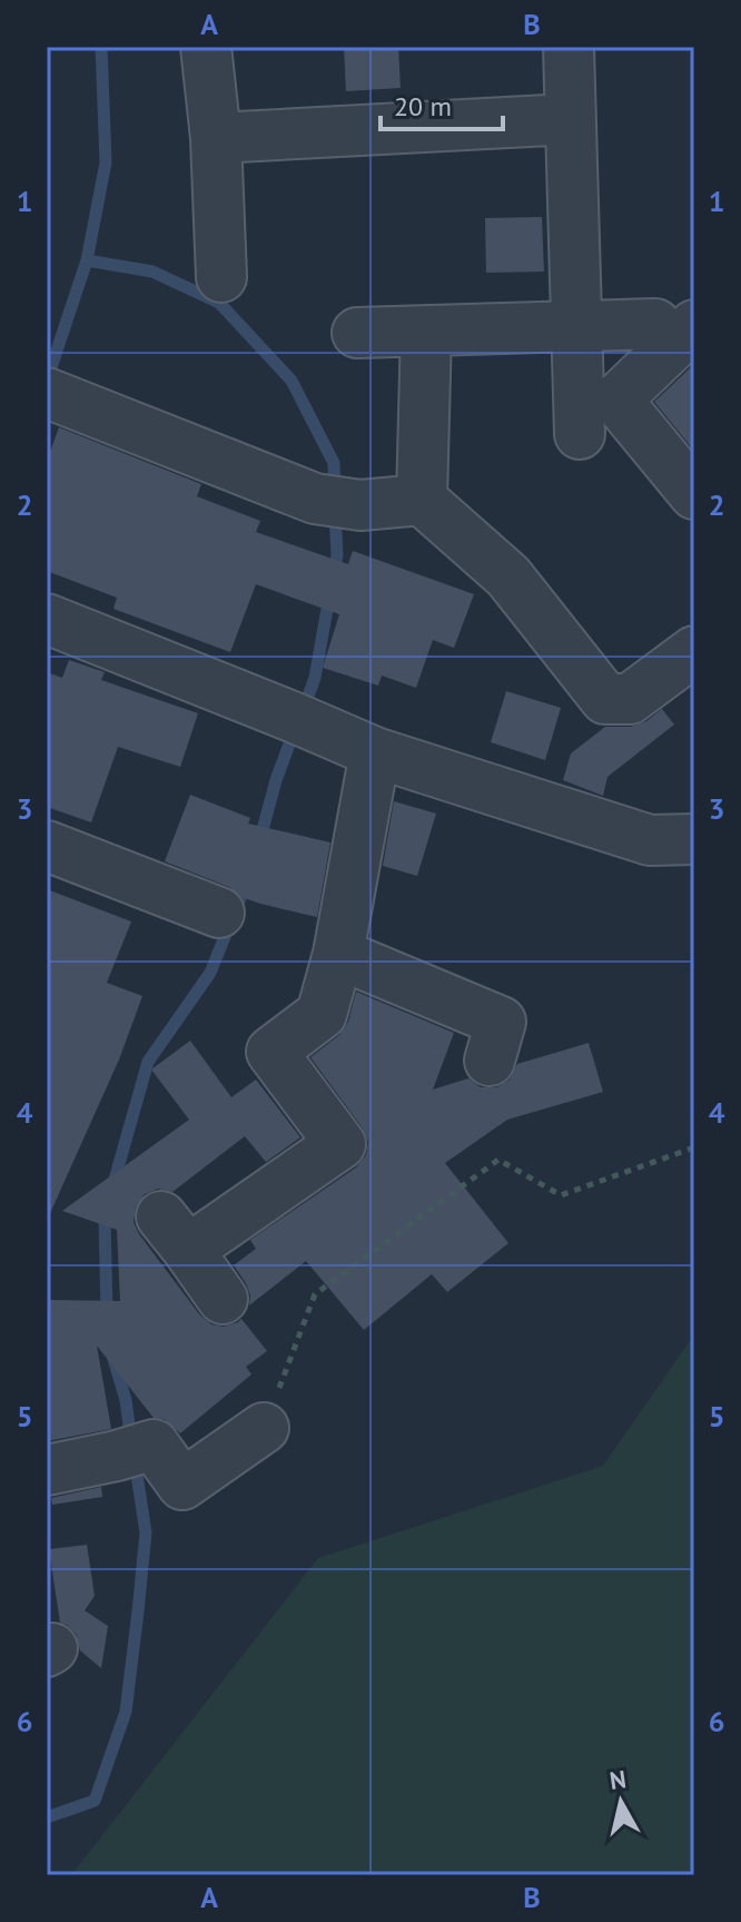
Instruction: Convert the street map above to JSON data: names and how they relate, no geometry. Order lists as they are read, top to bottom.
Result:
{
  "scale_bar": "20 m",
  "north": "top",
  "grid": {
    "columns": ["A", "B"],
    "rows": [
      "1",
      "2",
      "3",
      "4",
      "5",
      "6"
    ]
  }
}
